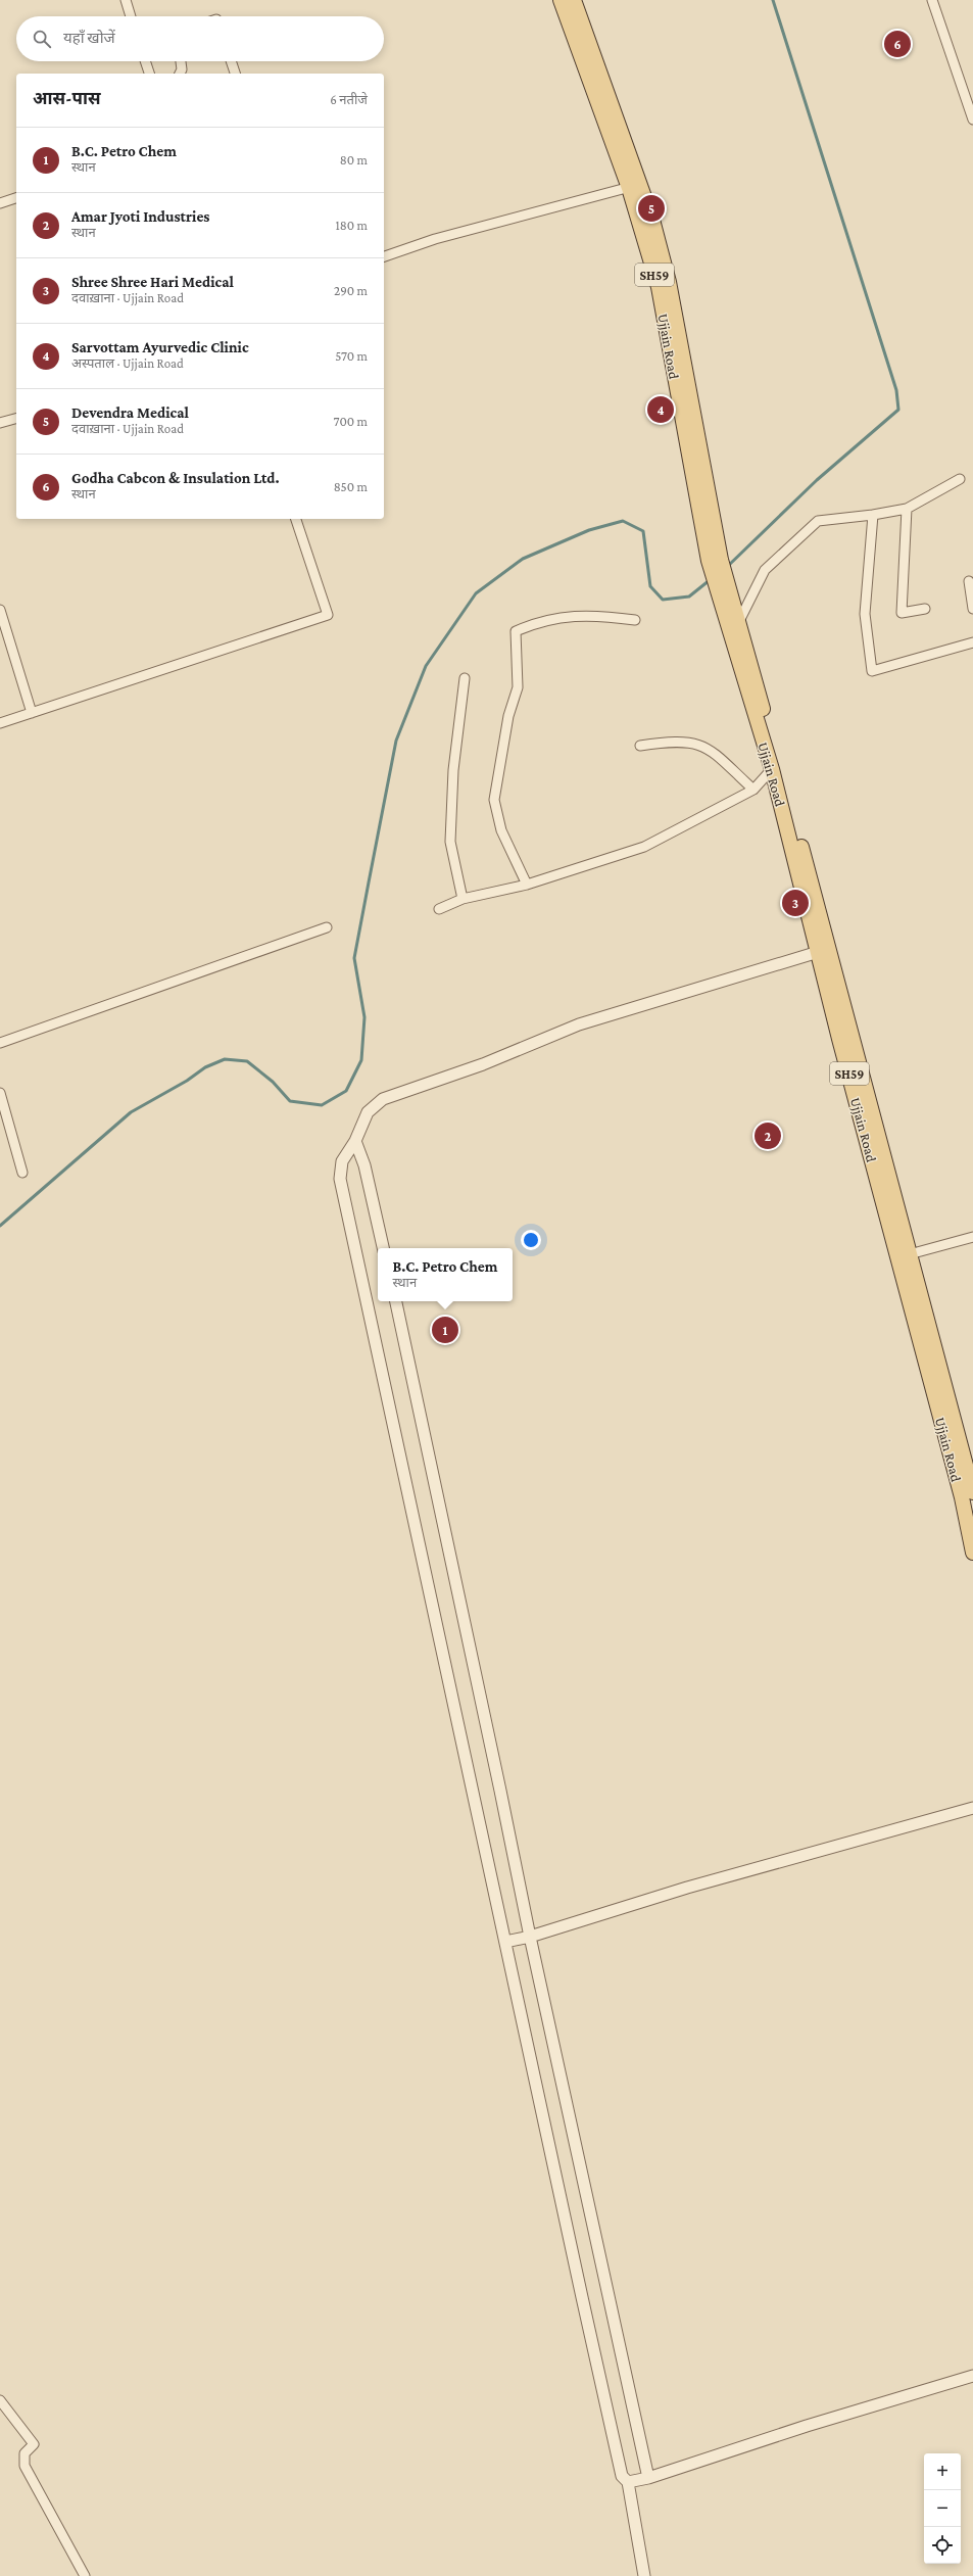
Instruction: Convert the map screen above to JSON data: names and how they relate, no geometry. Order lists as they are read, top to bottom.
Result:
{
  "streets": {
    "main road": ["SH59", "Ujjain Road"]
  },
  "page": {
    "search": "यहाँ खोजें",
    "pins": [
      "6",
      "5",
      "4",
      "3",
      "2",
      "1"
    ],
    "heading": ["आस-पास", "6 नतीजे"],
    "list": [
      {
        "mark": "1",
        "name": "B.C. Petro Chem",
        "note": "स्थान",
        "value": "80 m"
      },
      {
        "mark": "2",
        "name": "Amar Jyoti Industries",
        "note": "स्थान",
        "value": "180 m"
      },
      {
        "mark": "3",
        "name": "Shree Shree Hari Medical",
        "note": "दवाख़ाना · Ujjain Road",
        "value": "290 m"
      },
      {
        "mark": "4",
        "name": "Sarvottam Ayurvedic Clinic",
        "note": "अस्पताल · Ujjain Road",
        "value": "570 m"
      },
      {
        "mark": "5",
        "name": "Devendra Medical",
        "note": "दवाख़ाना · Ujjain Road",
        "value": "700 m"
      },
      {
        "mark": "6",
        "name": "Godha Cabcon & Insulation Ltd.",
        "note": "स्थान",
        "value": "850 m"
      }
    ],
    "popup": ["B.C. Petro Chem", "स्थान"],
    "map_buttons": ["+", "−"]
  }
}
